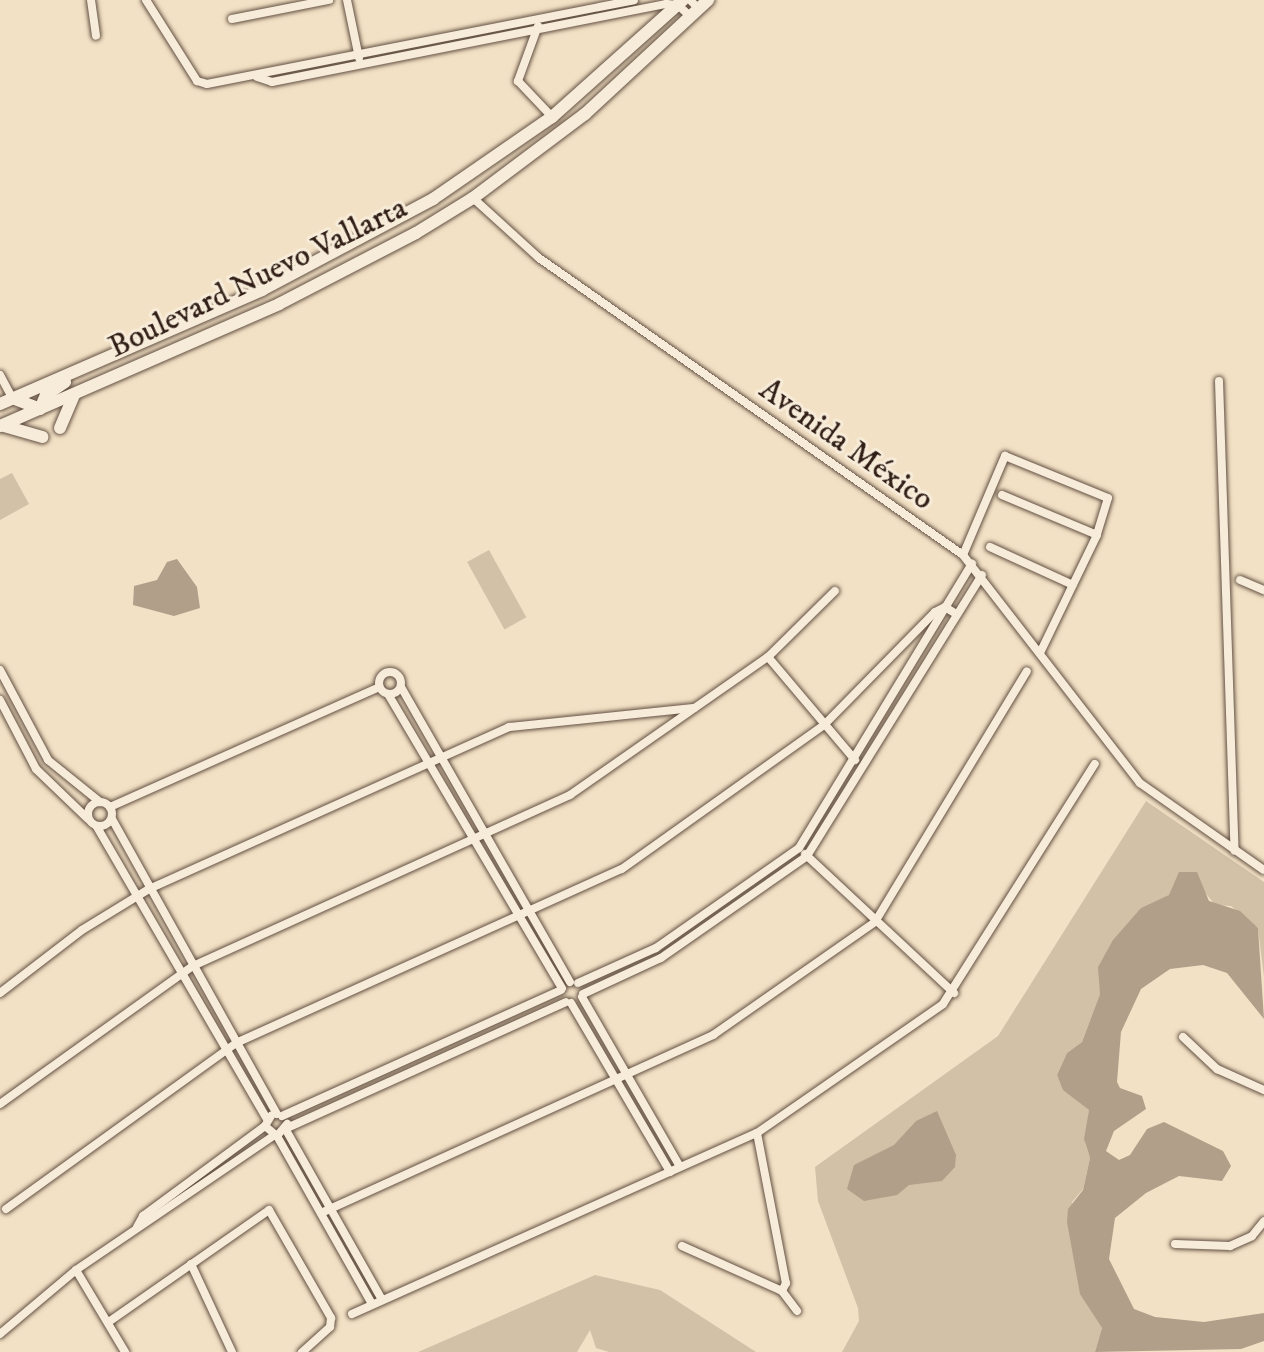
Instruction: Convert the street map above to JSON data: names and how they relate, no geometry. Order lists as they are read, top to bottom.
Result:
{
  "streets": {
    "main road": ["Boulevard Nuevo Vallarta"],
    "street": ["Avenida México"]
  },
  "crossings": [
    ["Boulevard Nuevo Vallarta", "Avenida México"]
  ]
}
